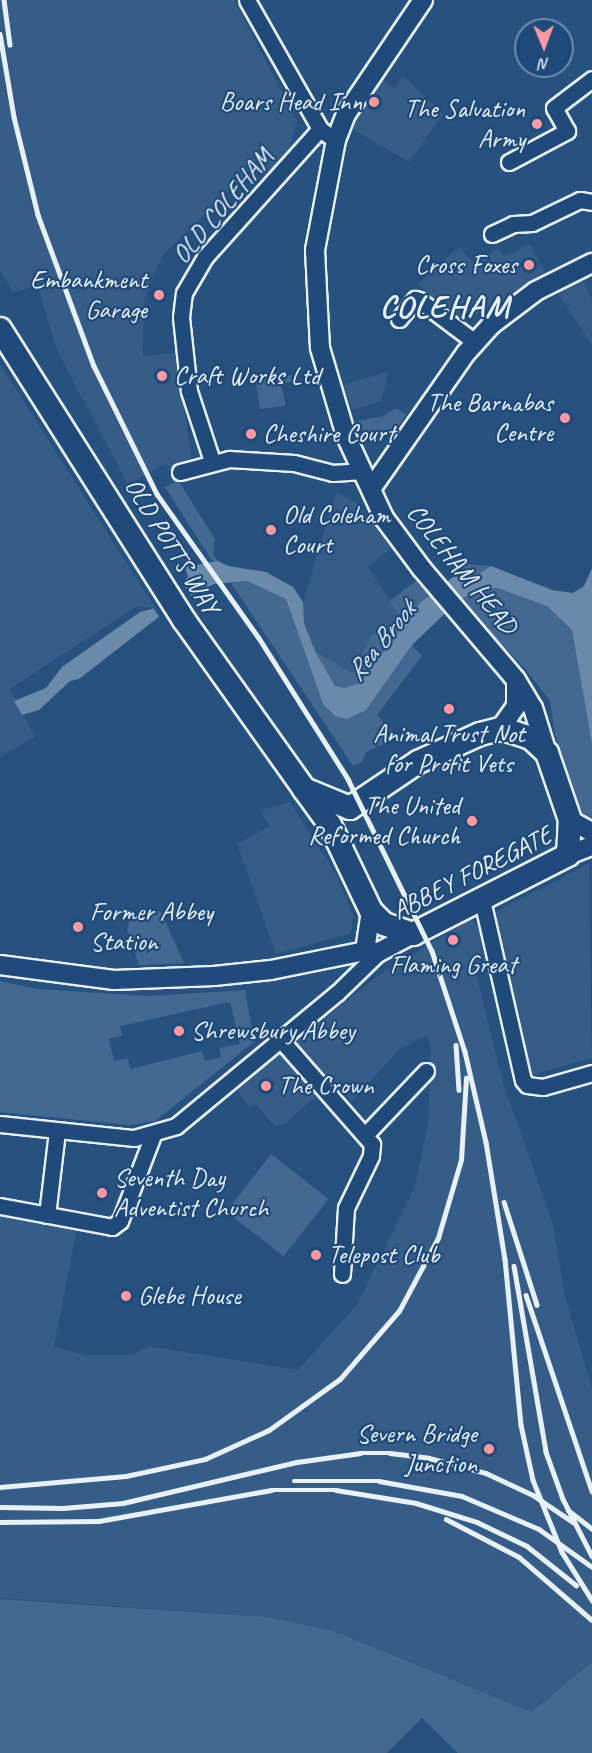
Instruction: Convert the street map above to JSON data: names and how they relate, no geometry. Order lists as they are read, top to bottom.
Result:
{
  "streets": {
    "main road": ["OLD POTTS WAY", "COLEHAM HEAD", "ABBEY FOREGATE"],
    "street": ["OLD COLEHAM"]
  },
  "crossings": [
    ["COLEHAM HEAD", "ABBEY FOREGATE"]
  ],
  "districts": ["COLEHAM"],
  "water": ["Rea Brook"],
  "places": [
    "Boars Head Inn",
    "The Salvation Army",
    "Cross Foxes",
    "Embankment Garage",
    "Craft Works Ltd",
    "The Barnabas Centre",
    "Cheshire Court",
    "Old Coleham Court",
    "Animal Trust Not for Profit Vets",
    "The United Reformed Church",
    "Former Abbey Station",
    "Flaming Great",
    "Shrewsbury Abbey",
    "The Crown",
    "Seventh Day Adventist Church",
    "Telepost Club",
    "Glebe House",
    "Severn Bridge Junction"
  ],
  "north": "bottom"
}
